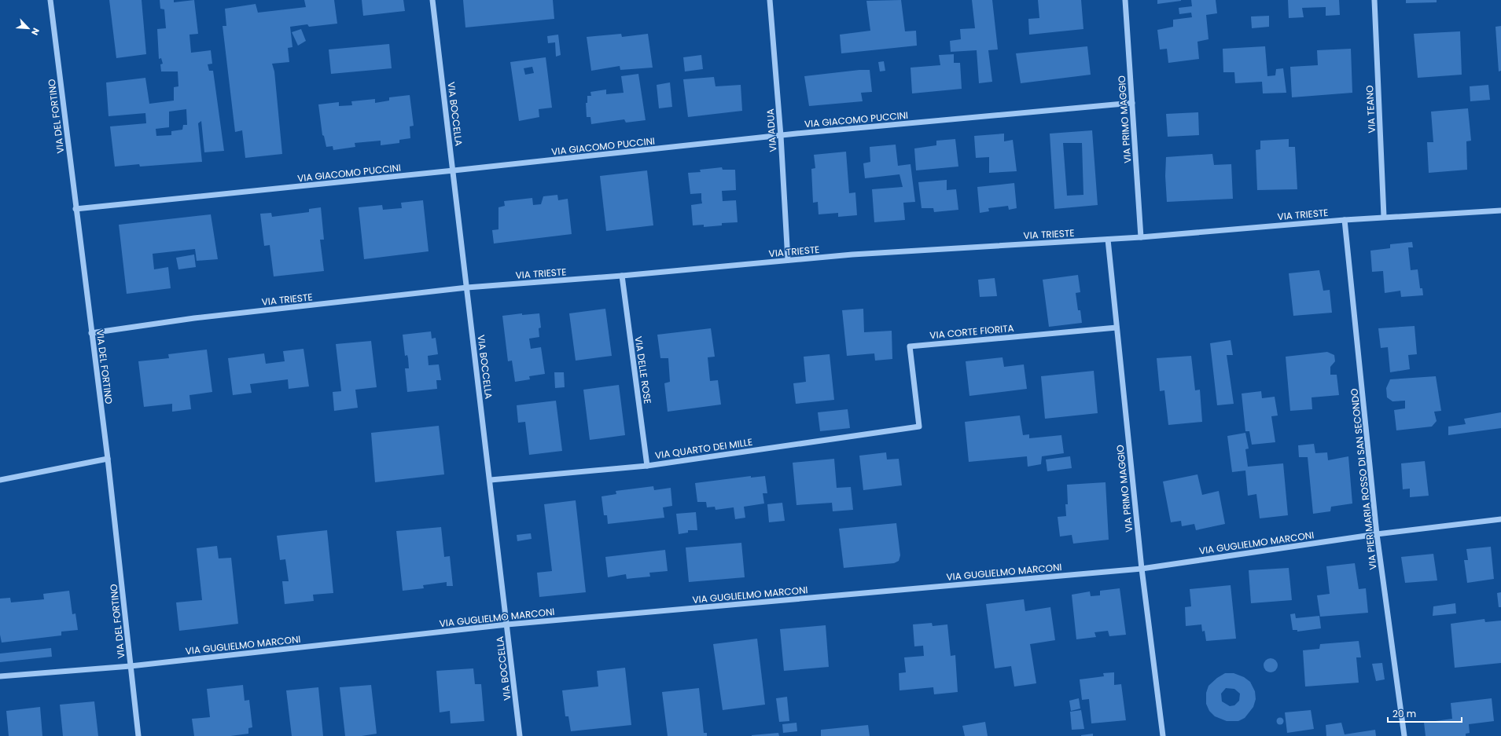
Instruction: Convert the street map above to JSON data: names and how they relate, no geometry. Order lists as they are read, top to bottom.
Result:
{
  "streets": {
    "street": [
      "VIA TEANO",
      "VIA BOCCELLA",
      "VIA DEL FORTINO",
      "VIA GIACOMO PUCCINI",
      "VIA PRIMO MAGGIO",
      "VIA ADUA",
      "VIA TRIESTE",
      "VIA CORTE FIORITA",
      "VIA DELLE ROSE",
      "VIA QUARTO DEI MILLE",
      "VIA PIER MARIA ROSSO DI SAN SECONDO",
      "VIA GUGLIELMO MARCONI"
    ]
  },
  "crossings": [
    ["VIA TEANO", "VIA TRIESTE"],
    ["VIA BOCCELLA", "VIA GIACOMO PUCCINI"],
    ["VIA BOCCELLA", "VIA TRIESTE"],
    ["VIA BOCCELLA", "VIA QUARTO DEI MILLE"],
    ["VIA BOCCELLA", "VIA GUGLIELMO MARCONI"],
    ["VIA DEL FORTINO", "VIA GIACOMO PUCCINI"],
    ["VIA DEL FORTINO", "VIA TRIESTE"],
    ["VIA DEL FORTINO", "VIA GUGLIELMO MARCONI"],
    ["VIA GIACOMO PUCCINI", "VIA PRIMO MAGGIO"],
    ["VIA GIACOMO PUCCINI", "VIA ADUA"],
    ["VIA PRIMO MAGGIO", "VIA TRIESTE"],
    ["VIA PRIMO MAGGIO", "VIA CORTE FIORITA"],
    ["VIA PRIMO MAGGIO", "VIA GUGLIELMO MARCONI"],
    ["VIA ADUA", "VIA TRIESTE"],
    ["VIA TRIESTE", "VIA DELLE ROSE"],
    ["VIA TRIESTE", "VIA PIER MARIA ROSSO DI SAN SECONDO"],
    ["VIA CORTE FIORITA", "VIA QUARTO DEI MILLE"],
    ["VIA DELLE ROSE", "VIA QUARTO DEI MILLE"],
    ["VIA PIER MARIA ROSSO DI SAN SECONDO", "VIA GUGLIELMO MARCONI"]
  ],
  "scale_bar": "20 m",
  "north": "bottom right"
}
